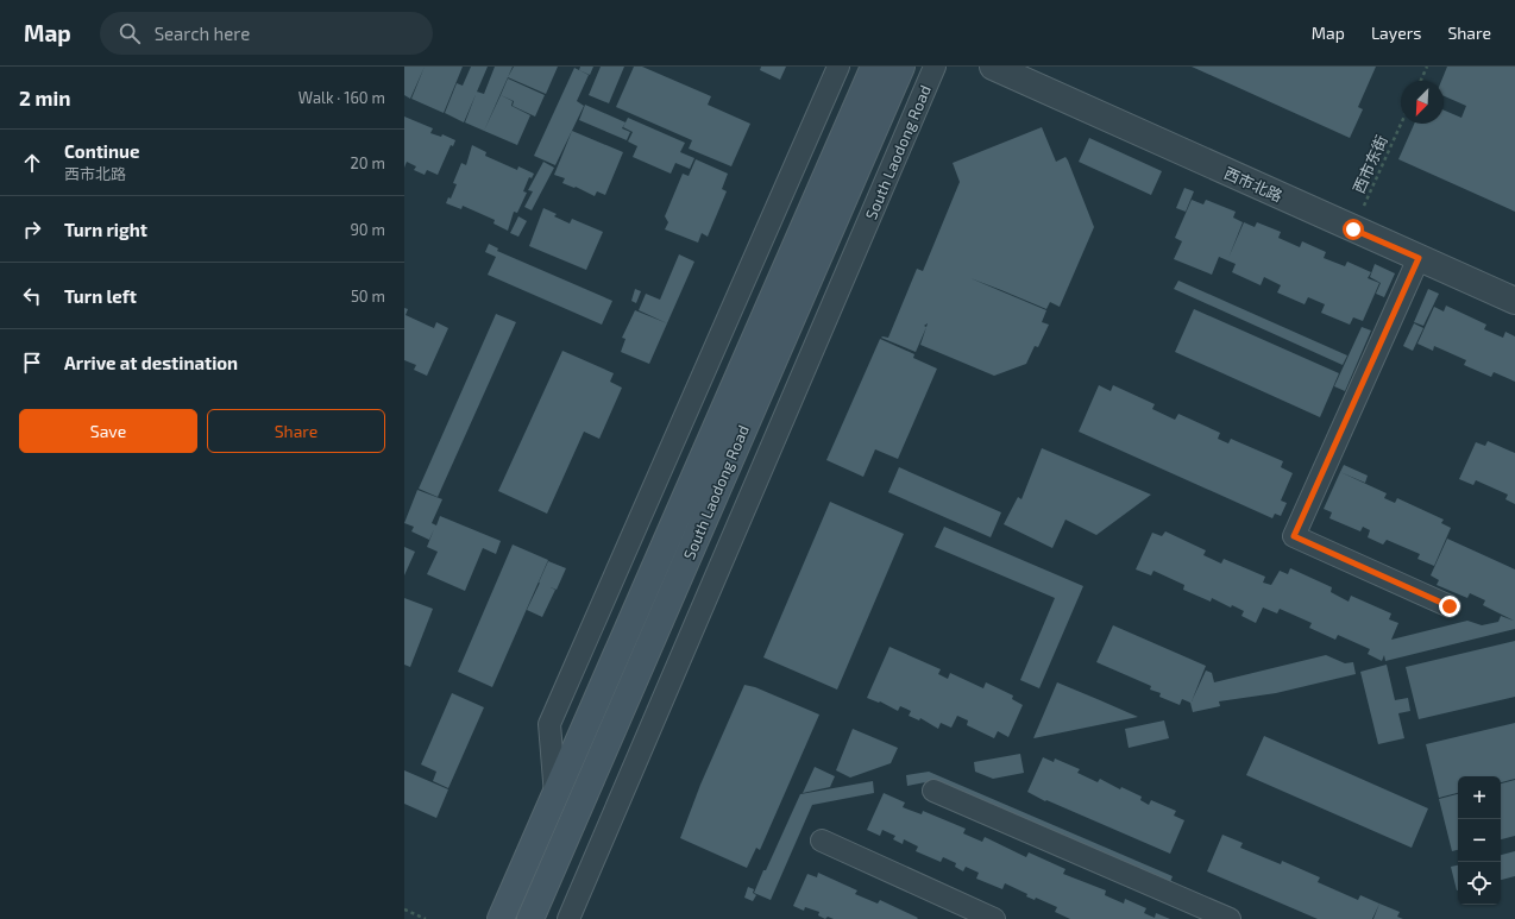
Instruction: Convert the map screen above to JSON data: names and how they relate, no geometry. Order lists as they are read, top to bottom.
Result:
{
  "streets": {
    "main road": ["South Laodong Road"],
    "street": ["西市北路"],
    "path": ["西市东街"]
  },
  "crossings": [
    ["西市东街", "西市北路"]
  ],
  "north": "bottom left",
  "page": {
    "header": "Map",
    "search": "Search here",
    "nav": ["Map", "Layers", "Share"],
    "heading": ["2 min", "Walk · 160 m"],
    "list": [
      ["Continue", "西市北路", "20 m"],
      ["Turn right", "90 m"],
      ["Turn left", "50 m"],
      "Arrive at destination"
    ],
    "buttons": ["Save", "Share"],
    "map_buttons": ["+", "−"]
  }
}
